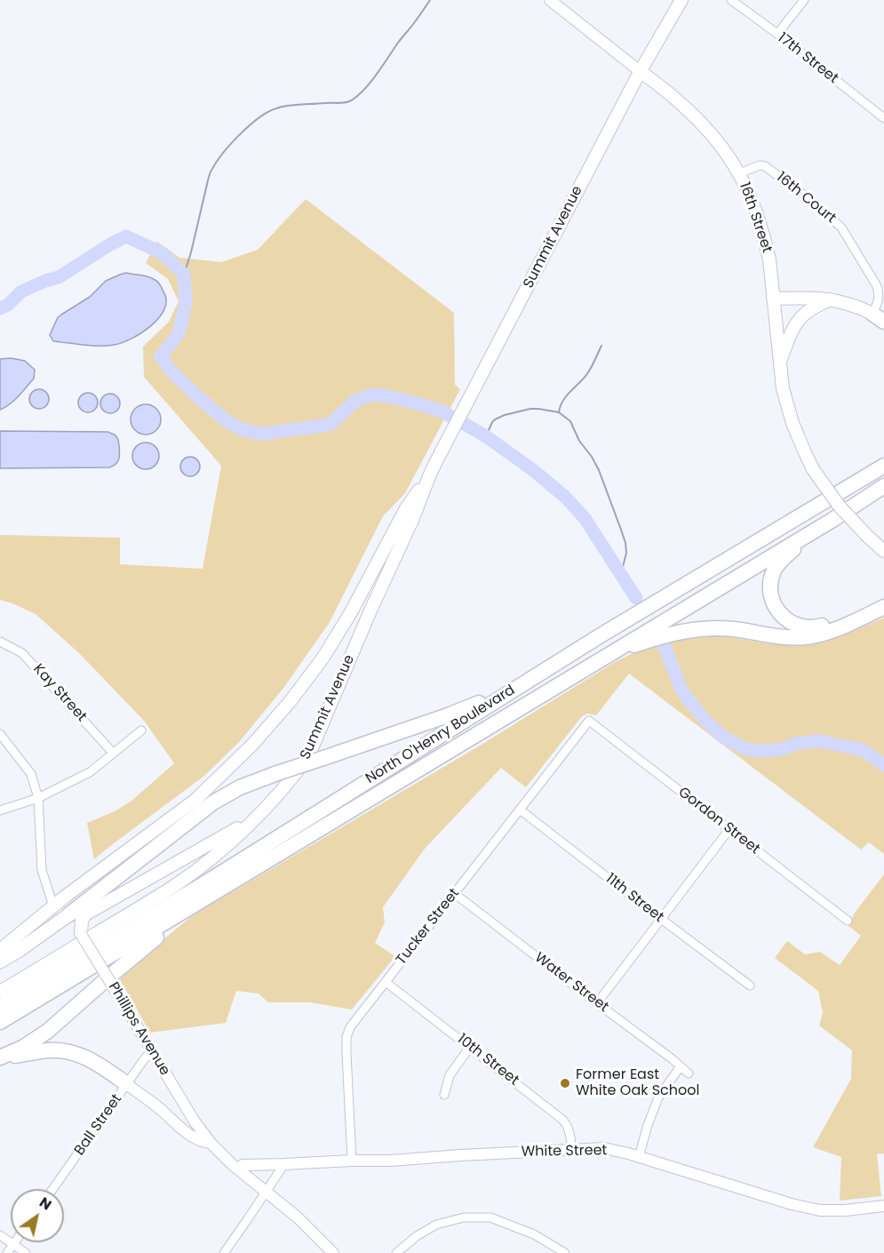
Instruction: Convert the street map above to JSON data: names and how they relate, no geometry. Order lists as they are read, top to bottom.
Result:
{
  "streets": {
    "highway": ["North O'Henry Boulevard"],
    "main road": ["16th Street", "Summit Avenue"],
    "street": [
      "17th Street",
      "16th Court",
      "Kay Street",
      "Gordon Street",
      "11th Street",
      "Tucker Street",
      "Water Street",
      "Phillips Avenue",
      "10th Street",
      "Ball Street",
      "White Street"
    ]
  },
  "crossings": [
    ["16th Court", "16th Street"],
    ["16th Street", "Summit Avenue"],
    ["Gordon Street", "Tucker Street"],
    ["11th Street", "Tucker Street"],
    ["Tucker Street", "Water Street"],
    ["Tucker Street", "10th Street"],
    ["Tucker Street", "White Street"],
    ["Phillips Avenue", "Ball Street"],
    ["Phillips Avenue", "White Street"],
    ["10th Street", "White Street"]
  ],
  "places": ["Former East White Oak School"],
  "north": "top right"
}
